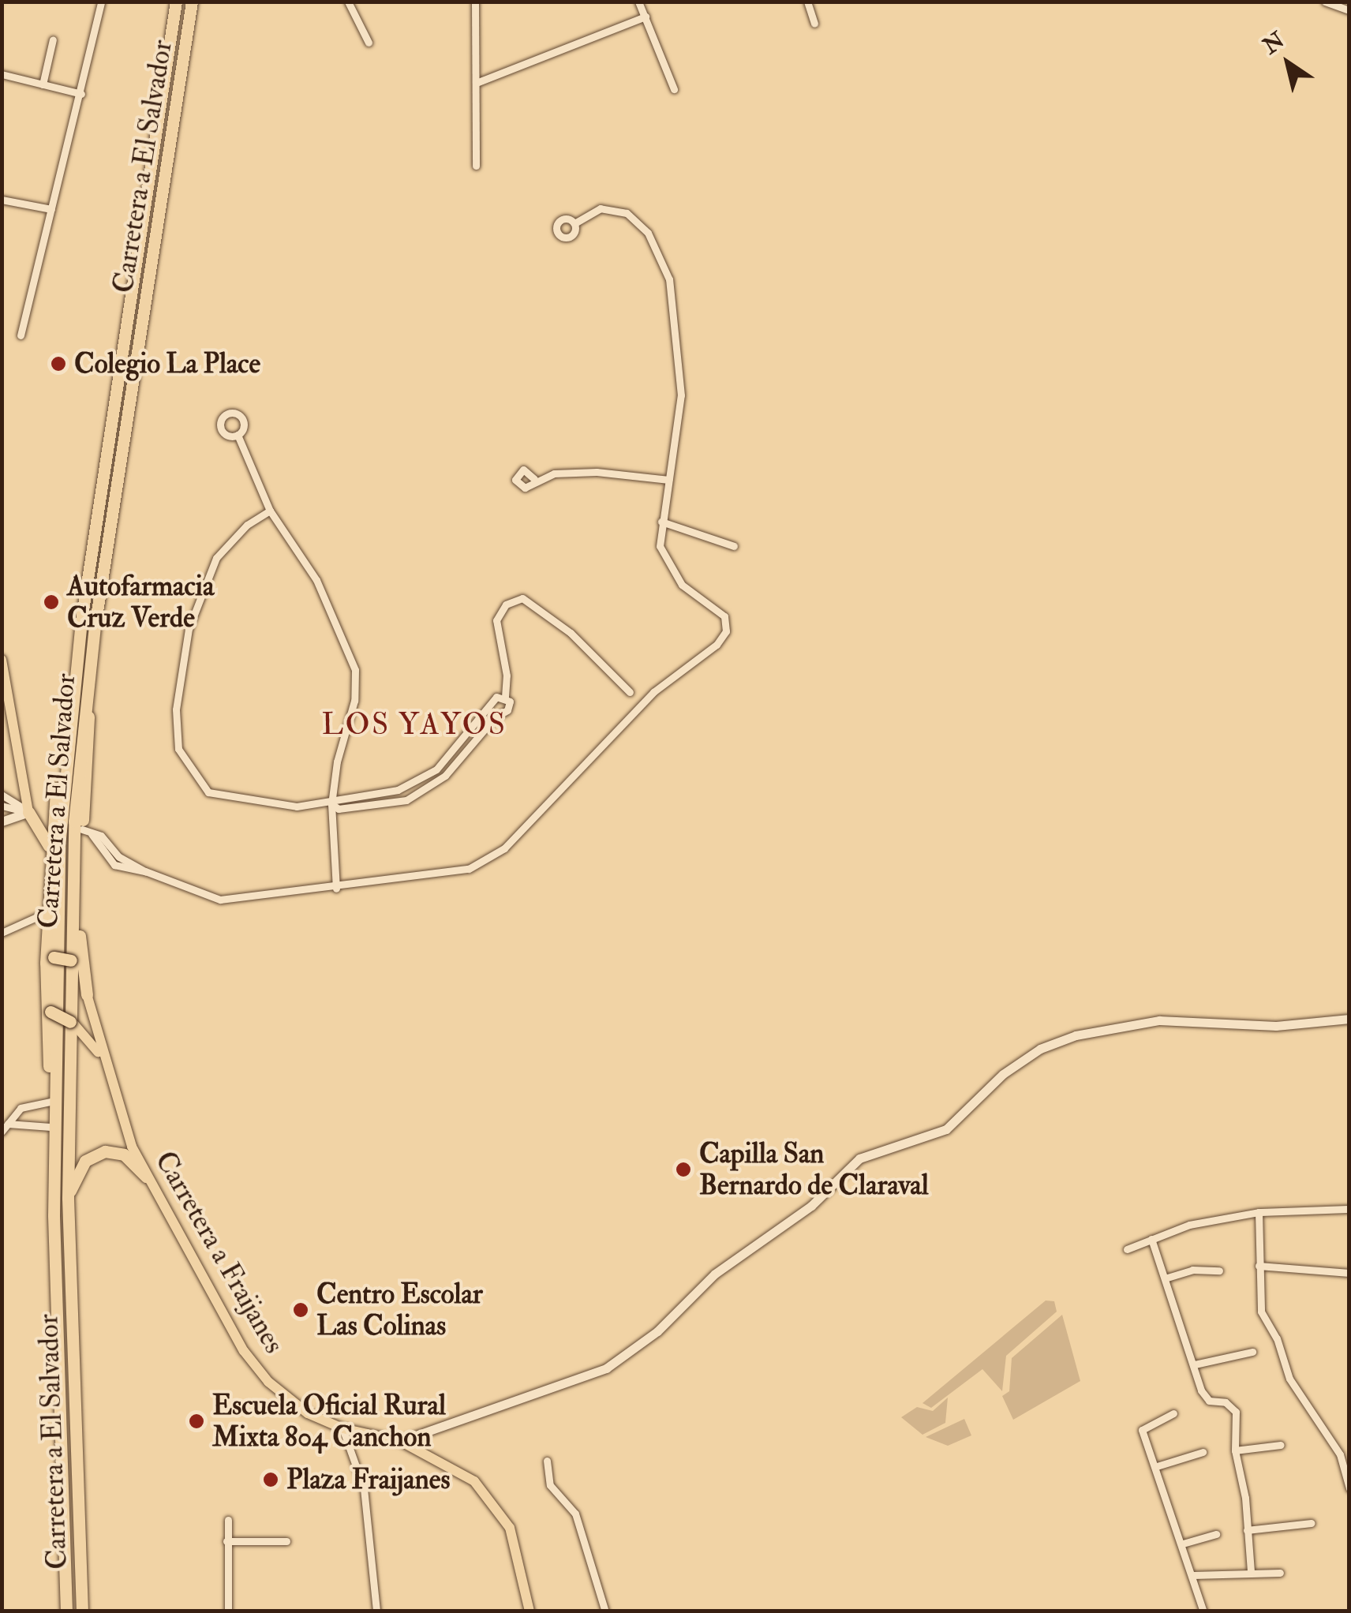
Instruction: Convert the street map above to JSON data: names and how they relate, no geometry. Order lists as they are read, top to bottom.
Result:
{
  "streets": {
    "highway": ["Carretera a El Salvador"],
    "main road": ["Carretera a Fraijanes"]
  },
  "districts": ["LOS YAYOS"],
  "places": [
    "Colegio La Place",
    "Autofarmacia Cruz Verde",
    "Capilla San Bernardo de Claraval",
    "Centro Escolar Las Colinas",
    "Escuela Oficial Rural Mixta 804 Canchon",
    "Plaza Fraijanes"
  ],
  "north": "top left"
}
